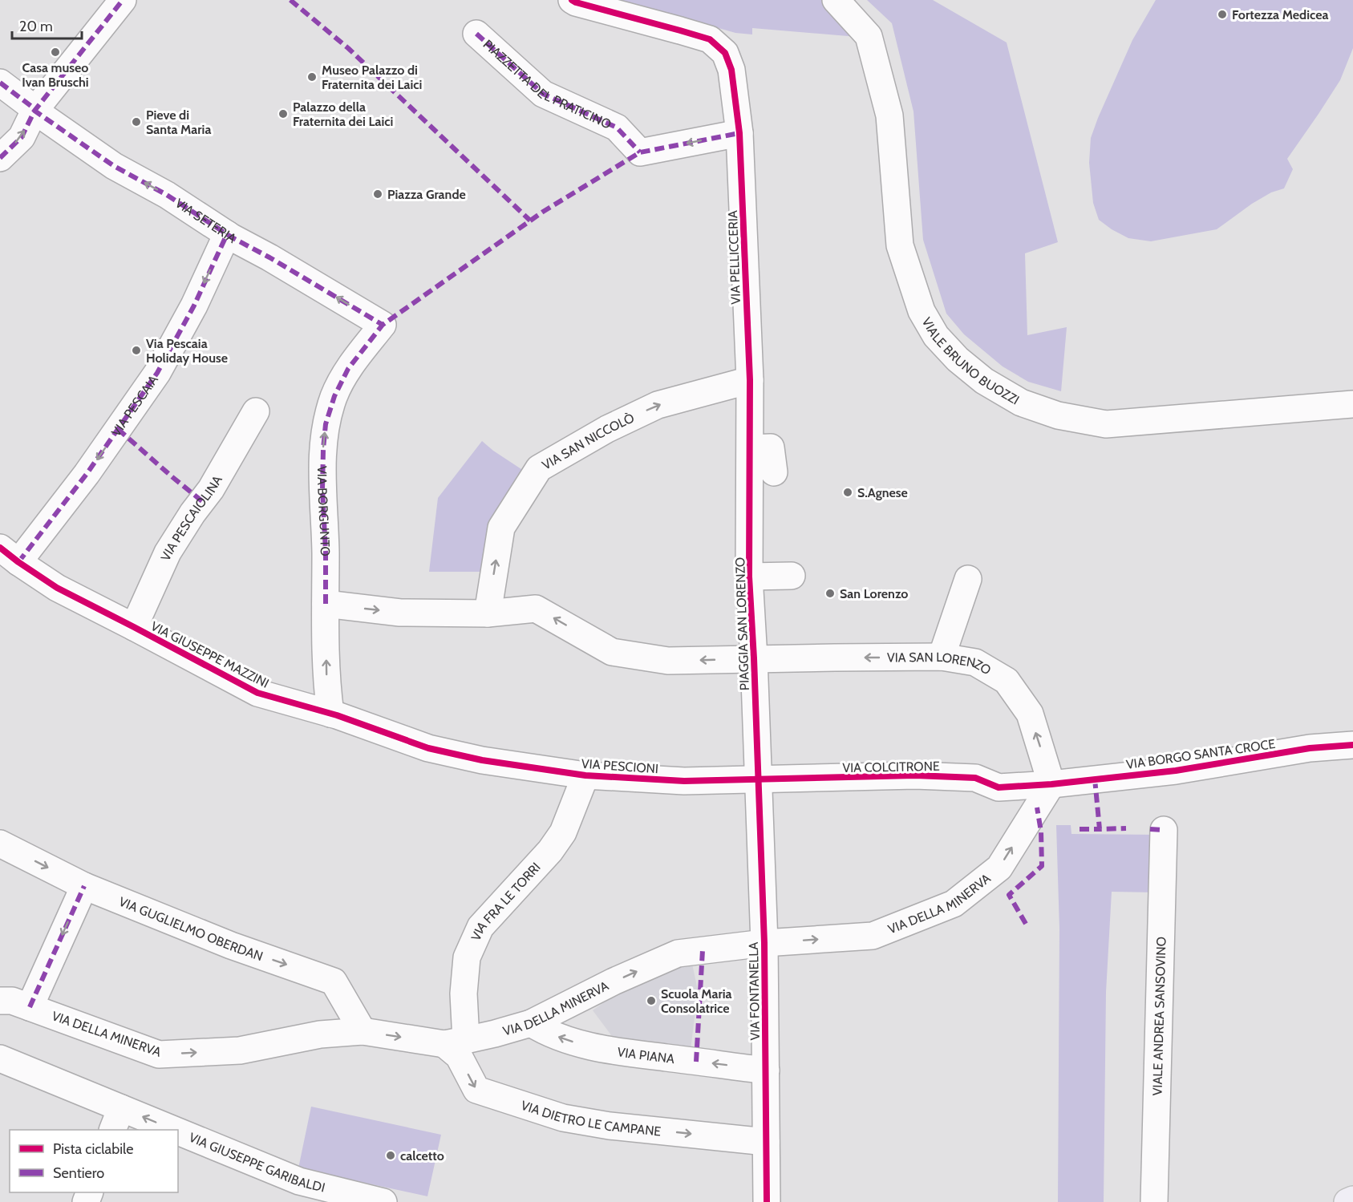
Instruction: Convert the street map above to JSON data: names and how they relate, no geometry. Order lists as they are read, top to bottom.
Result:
{
  "streets": {
    "street": [
      "PIAZZETTA DEL PRATICINO",
      "VIA SETERIA",
      "VIA PELLICCERIA",
      "VIALE BRUNO BUOZZI",
      "VIA PESCAIA",
      "VIA SAN NICCOLÒ",
      "VIA BORGUNTO",
      "VIA PESCAIOLINA",
      "PIAGGIA SAN LORENZO",
      "VIA GIUSEPPE MAZZINI",
      "VIA SAN LORENZO",
      "VIA BORGO SANTA CROCE",
      "VIA PESCIONI",
      "VIA COLCITRONE",
      "VIA DELLA MINERVA",
      "VIA FRA LE TORRI",
      "VIA GUGLIELMO OBERDAN",
      "VIA FONTANELLA",
      "VIALE ANDREA SANSOVINO",
      "VIA PIANA",
      "VIA DIETRO LE CAMPANE",
      "VIA GIUSEPPE GARIBALDI"
    ]
  },
  "crossings": [
    ["PIAZZETTA DEL PRATICINO", "VIA PELLICCERIA"],
    ["VIA SETERIA", "VIA PESCAIA"],
    ["VIA SETERIA", "VIA BORGUNTO"],
    ["VIA PELLICCERIA", "VIA SAN NICCOLÒ"],
    ["VIA PELLICCERIA", "PIAGGIA SAN LORENZO"],
    ["VIA PESCAIA", "VIA GIUSEPPE MAZZINI"],
    ["VIA SAN NICCOLÒ", "PIAGGIA SAN LORENZO"],
    ["VIA BORGUNTO", "VIA GIUSEPPE MAZZINI"],
    ["VIA PESCAIOLINA", "VIA GIUSEPPE MAZZINI"],
    ["PIAGGIA SAN LORENZO", "VIA SAN LORENZO"],
    ["PIAGGIA SAN LORENZO", "VIA PESCIONI"],
    ["PIAGGIA SAN LORENZO", "VIA COLCITRONE"],
    ["PIAGGIA SAN LORENZO", "VIA FONTANELLA"],
    ["VIA GIUSEPPE MAZZINI", "VIA PESCIONI"],
    ["VIA SAN LORENZO", "VIA BORGO SANTA CROCE"],
    ["VIA SAN LORENZO", "VIA COLCITRONE"],
    ["VIA SAN LORENZO", "VIA DELLA MINERVA"],
    ["VIA BORGO SANTA CROCE", "VIA COLCITRONE"],
    ["VIA BORGO SANTA CROCE", "VIA DELLA MINERVA"],
    ["VIA PESCIONI", "VIA COLCITRONE"],
    ["VIA PESCIONI", "VIA FRA LE TORRI"],
    ["VIA PESCIONI", "VIA FONTANELLA"],
    ["VIA COLCITRONE", "VIA DELLA MINERVA"],
    ["VIA COLCITRONE", "VIA FONTANELLA"],
    ["VIA DELLA MINERVA", "VIA FRA LE TORRI"],
    ["VIA DELLA MINERVA", "VIA GUGLIELMO OBERDAN"],
    ["VIA DELLA MINERVA", "VIA FONTANELLA"],
    ["VIA DELLA MINERVA", "VIA PIANA"],
    ["VIA DELLA MINERVA", "VIA DIETRO LE CAMPANE"],
    ["VIA FRA LE TORRI", "VIA DIETRO LE CAMPANE"],
    ["VIA FONTANELLA", "VIA PIANA"],
    ["VIA FONTANELLA", "VIA DIETRO LE CAMPANE"]
  ],
  "one_way": [
    "PIAZZETTA DEL PRATICINO",
    "VIA SETERIA",
    "VIA PESCAIA",
    "VIA SAN NICCOLÒ",
    "VIA BORGUNTO",
    "VIA SAN LORENZO",
    "VIA DELLA MINERVA",
    "VIA GUGLIELMO OBERDAN",
    "VIA PIANA",
    "VIA DIETRO LE CAMPANE",
    "VIA GIUSEPPE GARIBALDI"
  ],
  "places": [
    "Fortezza Medicea",
    "Casa museo Ivan Bruschi",
    "Museo Palazzo di Fraternita dei Laici",
    "Palazzo della Fraternita dei Laici",
    "Pieve di Santa Maria",
    "Piazza Grande",
    "Via Pescaia Holiday House",
    "S.Agnese",
    "San Lorenzo",
    "Scuola Maria Consolatrice",
    "calcetto"
  ],
  "legend": ["Pista ciclabile", "Sentiero"],
  "scale_bar": "20 m"
}
